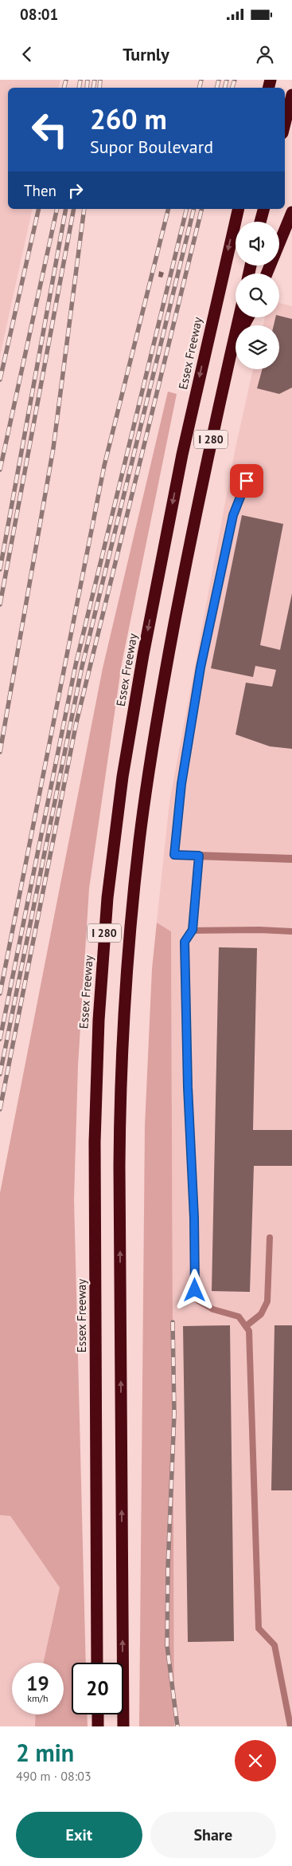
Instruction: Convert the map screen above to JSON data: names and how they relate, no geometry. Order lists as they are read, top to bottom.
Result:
{
  "streets": {
    "highway": ["Essex Freeway", "I 280"]
  },
  "page": {
    "status": "08:01",
    "header": "Turnly",
    "turn": ["260 m", "Supor Boulevard"],
    "then": "Then",
    "speed": "19 km/h",
    "limit": "20",
    "heading": ["2 min", "490 m · 08:03"],
    "buttons": ["Exit", "Share"]
  }
}
